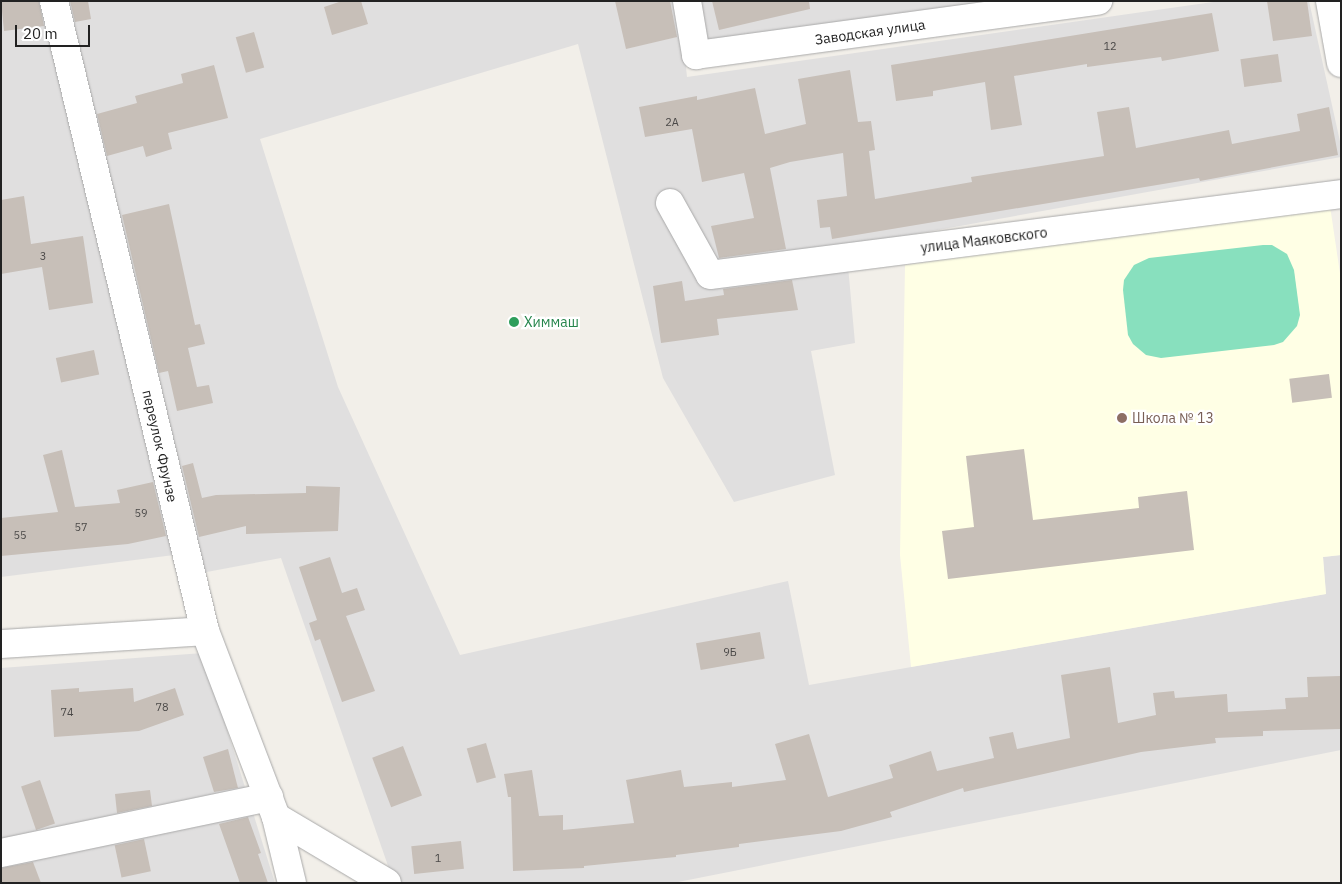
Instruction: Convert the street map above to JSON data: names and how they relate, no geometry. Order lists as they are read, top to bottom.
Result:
{
  "streets": {
    "street": ["Заводская улица", "улица Маяковского", "переулок Фрунзе"]
  },
  "places": ["Химмаш", "Школа № 13"],
  "house_numbers": [
    "12",
    "2А",
    "3",
    "59",
    "57",
    "55",
    "9Б",
    "78",
    "74",
    "1"
  ],
  "scale_bar": "20 m"
}
